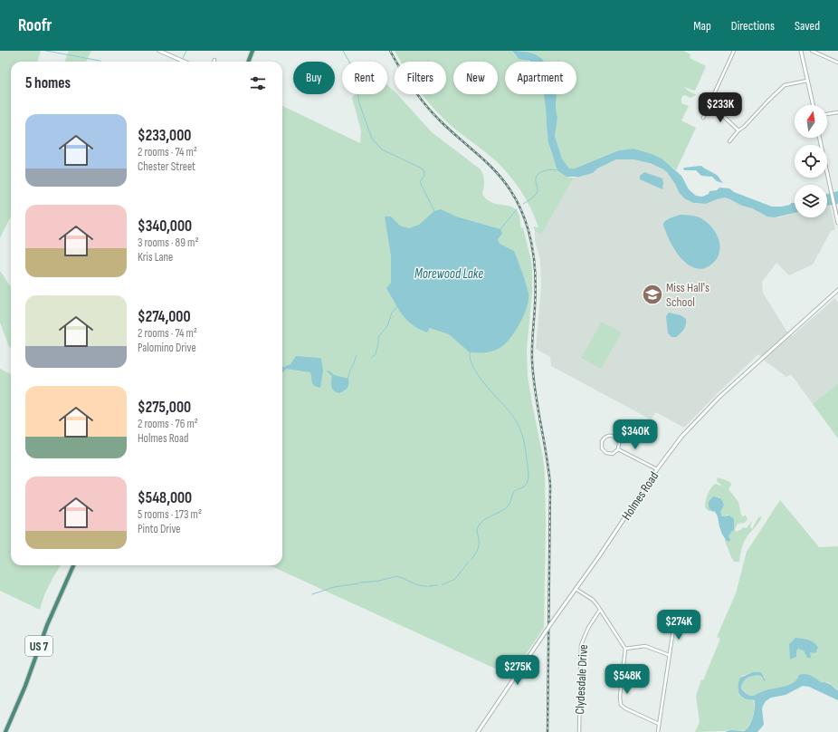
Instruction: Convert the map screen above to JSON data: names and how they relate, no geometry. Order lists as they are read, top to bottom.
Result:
{
  "streets": {
    "highway": ["US 7"],
    "street": ["Holmes Road", "Clydesdale Drive"]
  },
  "water": ["Morewood Lake"],
  "places": {
    "school or university": ["Miss Hall's School"]
  },
  "north": "top",
  "page": {
    "header": "Roofr",
    "nav": ["Map", "Directions", "Saved"],
    "chip": [
      "Buy",
      "Rent",
      "Filters",
      "New",
      "Apartment"
    ],
    "heading": "5 homes",
    "price": [
      "$233K",
      "$340K",
      "$274K",
      "$275K",
      "$548K"
    ],
    "list": [
      {
        "name": "$233,000",
        "note": "2 rooms · 74 m² · Chester Street"
      },
      {
        "name": "$340,000",
        "note": "3 rooms · 89 m² · Kris Lane"
      },
      {
        "name": "$274,000",
        "note": "2 rooms · 74 m² · Palomino Drive"
      },
      {
        "name": "$275,000",
        "note": "2 rooms · 76 m² · Holmes Road"
      },
      {
        "name": "$548,000",
        "note": "5 rooms · 173 m² · Pinto Drive"
      }
    ]
  }
}
